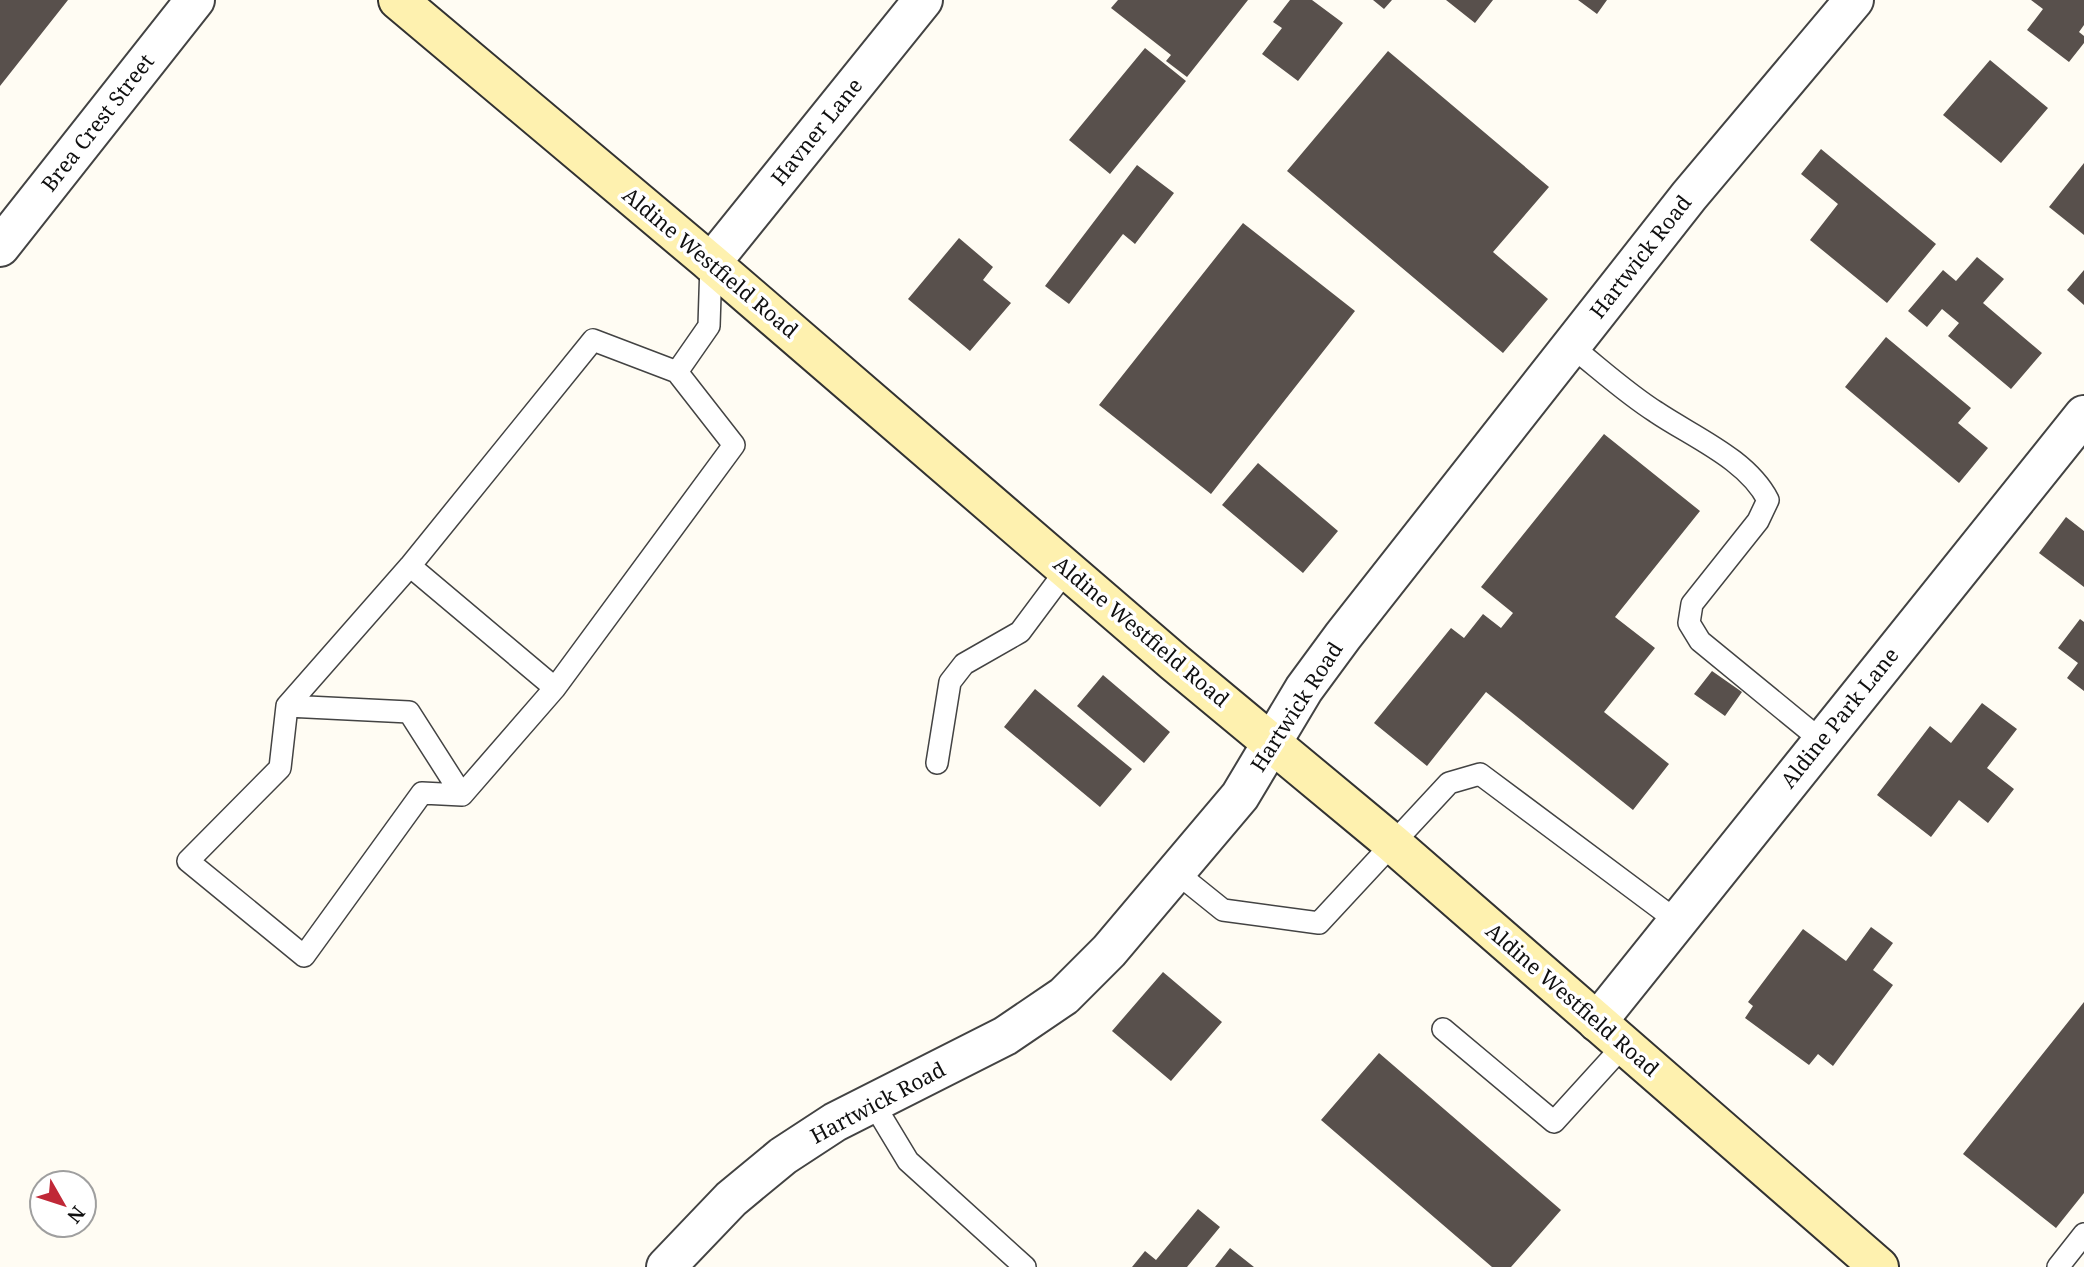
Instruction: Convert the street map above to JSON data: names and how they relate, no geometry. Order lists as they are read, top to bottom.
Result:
{
  "streets": {
    "main road": ["Aldine Westfield Road"],
    "street": [
      "Brea Crest Street",
      "Havner Lane",
      "Hartwick Road",
      "Aldine Park Lane"
    ]
  },
  "crossings": [
    ["Havner Lane", "Aldine Westfield Road"],
    ["Hartwick Road", "Aldine Westfield Road"],
    ["Aldine Westfield Road", "Aldine Park Lane"]
  ],
  "north": "bottom right"
}
